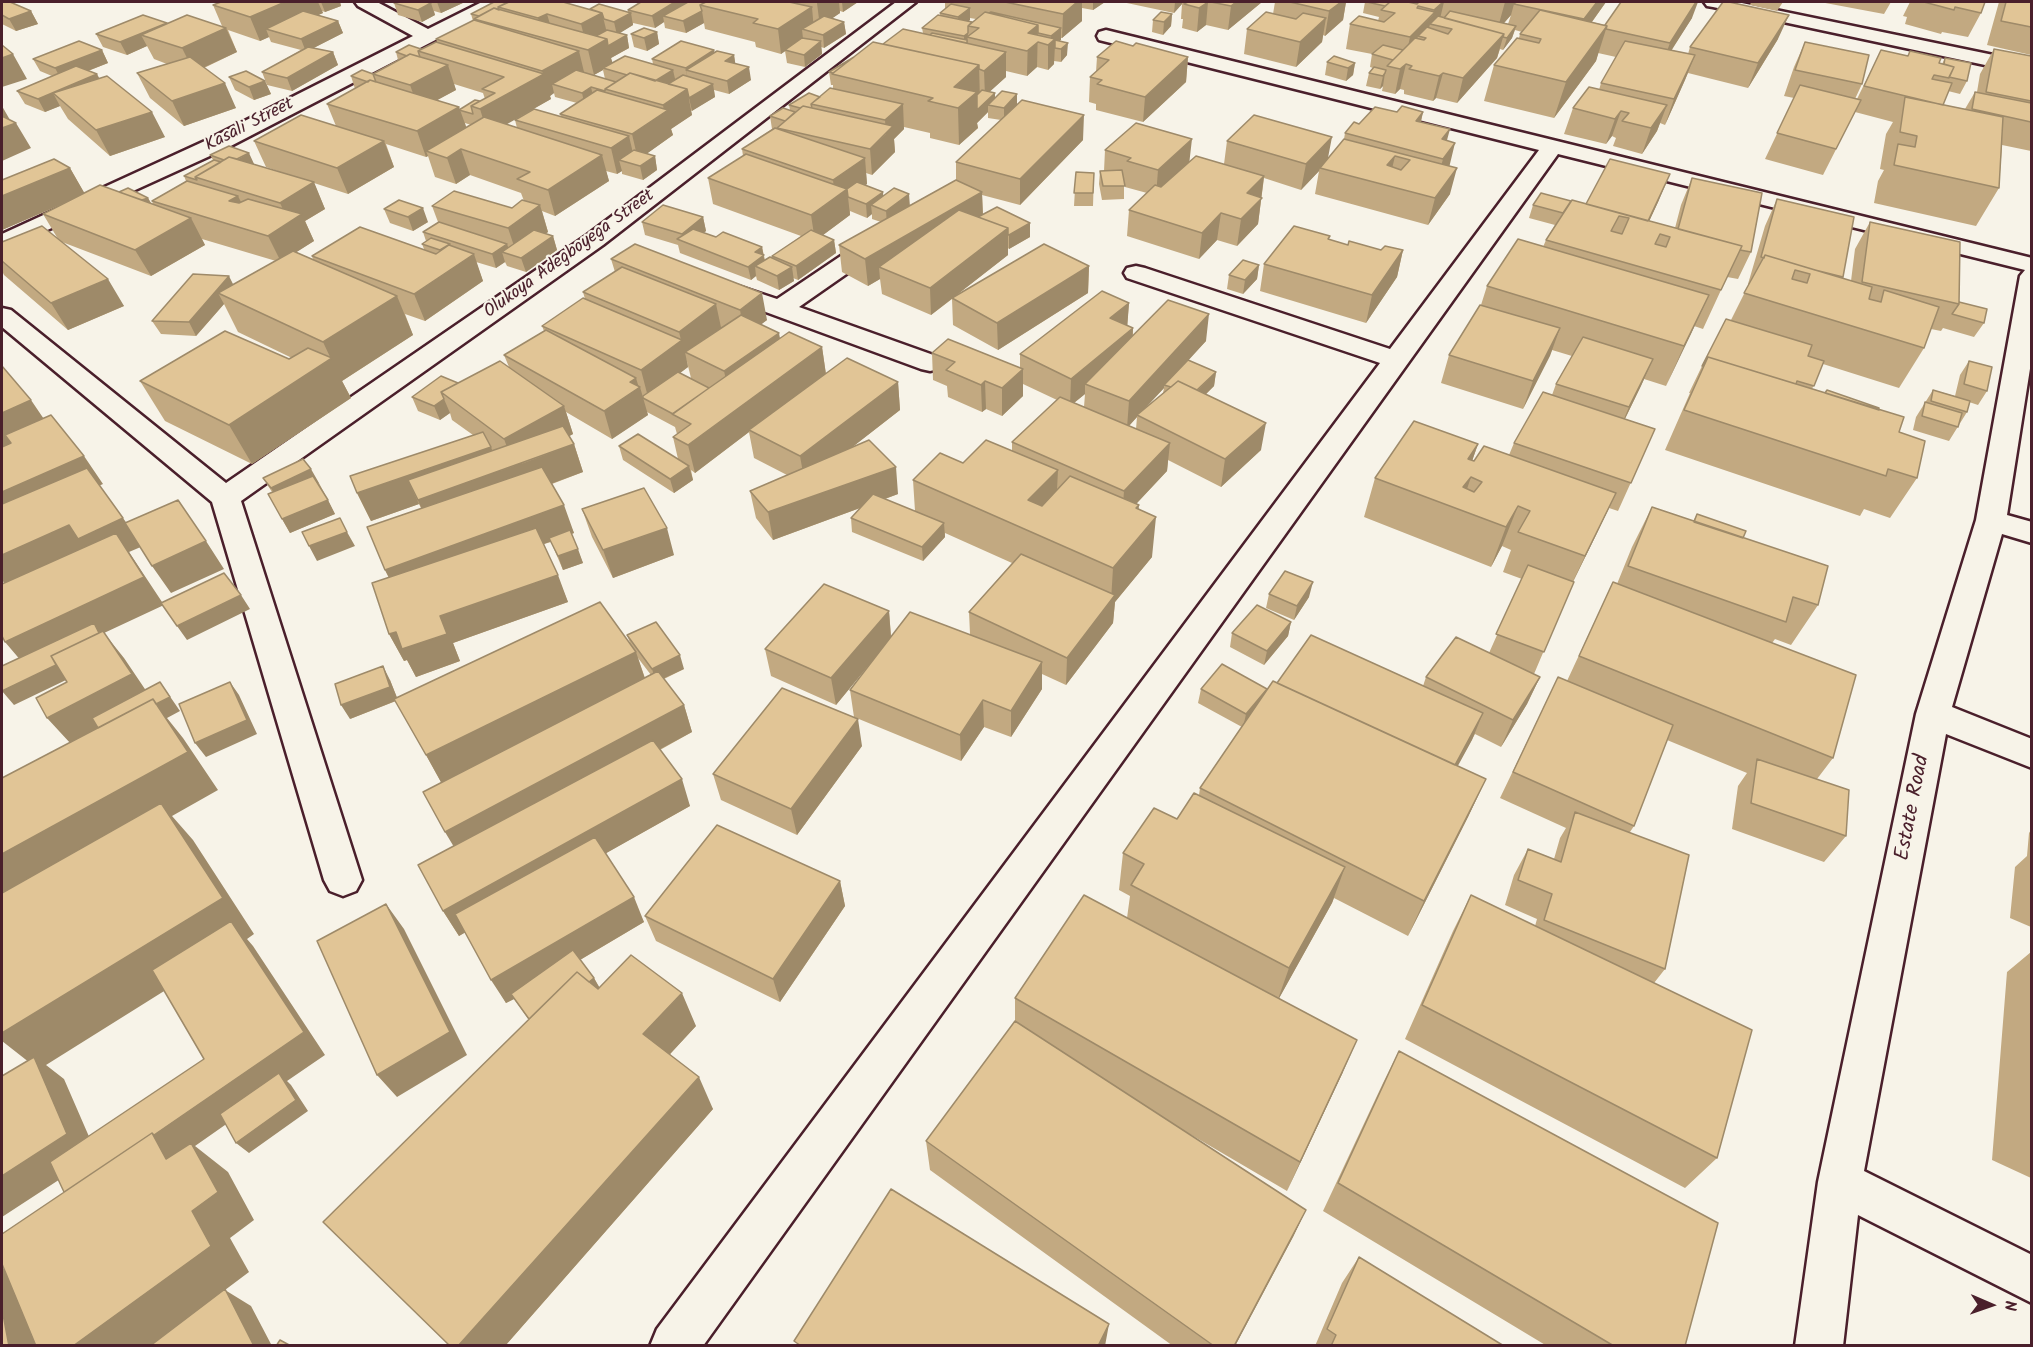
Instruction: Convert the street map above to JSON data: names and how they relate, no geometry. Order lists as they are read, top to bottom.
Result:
{
  "streets": {
    "street": ["Kasali Street", "Olukoya Adegboyega Street", "Estate Road"]
  },
  "north": "right"
}
